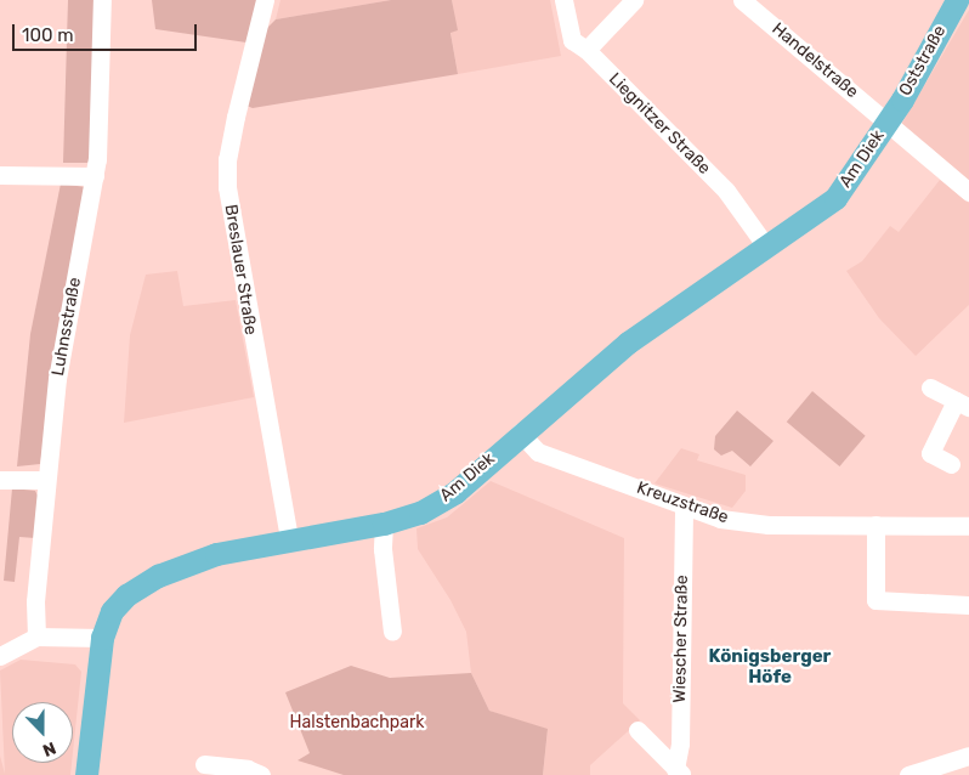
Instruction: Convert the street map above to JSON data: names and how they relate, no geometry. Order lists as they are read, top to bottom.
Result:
{
  "streets": {
    "main road": ["Oststraße", "Am Diek"],
    "street": [
      "Handelstraße",
      "Liegnitzer Straße",
      "Breslauer Straße",
      "Luhnsstraße",
      "Kreuzstraße",
      "Wiescher Straße"
    ]
  },
  "crossings": [
    ["Handelstraße", "Oststraße"],
    ["Handelstraße", "Am Diek"],
    ["Oststraße", "Am Diek"],
    ["Liegnitzer Straße", "Am Diek"],
    ["Am Diek", "Breslauer Straße"],
    ["Am Diek", "Kreuzstraße"],
    ["Kreuzstraße", "Wiescher Straße"]
  ],
  "districts": ["Königsberger Höfe"],
  "parks": ["Halstenbachpark"],
  "scale_bar": "100 m",
  "north": "bottom"
}
